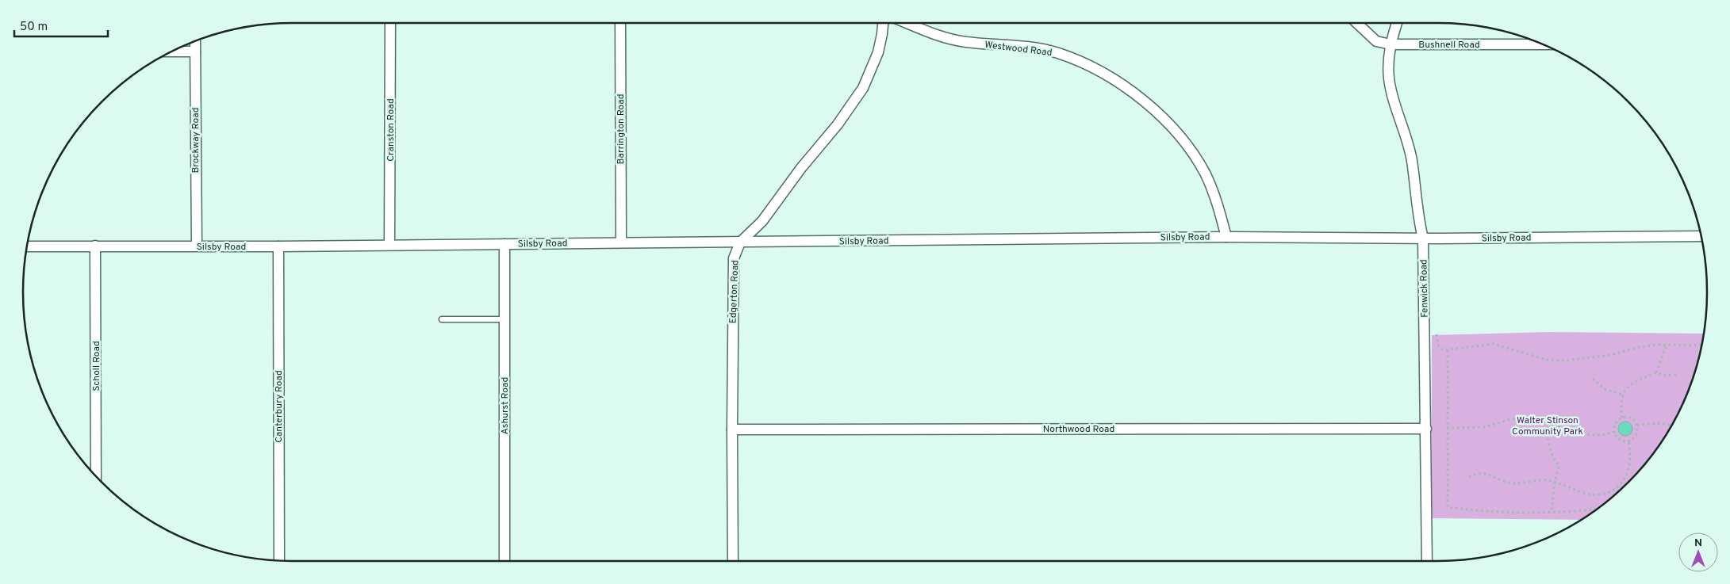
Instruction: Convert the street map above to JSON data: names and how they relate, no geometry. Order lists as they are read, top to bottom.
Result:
{
  "streets": {
    "street": [
      "Bushnell Road",
      "Westwood Road",
      "Barrington Road",
      "Cranston Road",
      "Brockway Road",
      "Silsby Road",
      "Fenwick Road",
      "Edgerton Road",
      "Scholl Road",
      "Ashurst Road",
      "Canterbury Road",
      "Northwood Road"
    ]
  },
  "crossings": [
    ["Bushnell Road", "Fenwick Road"],
    ["Westwood Road", "Silsby Road"],
    ["Barrington Road", "Silsby Road"],
    ["Cranston Road", "Silsby Road"],
    ["Brockway Road", "Silsby Road"],
    ["Silsby Road", "Fenwick Road"],
    ["Silsby Road", "Edgerton Road"],
    ["Silsby Road", "Scholl Road"],
    ["Silsby Road", "Ashurst Road"],
    ["Silsby Road", "Canterbury Road"],
    ["Fenwick Road", "Northwood Road"],
    ["Edgerton Road", "Northwood Road"]
  ],
  "parks": ["Walter Stinson Community Park"],
  "scale_bar": "50 m",
  "north": "top"
}
